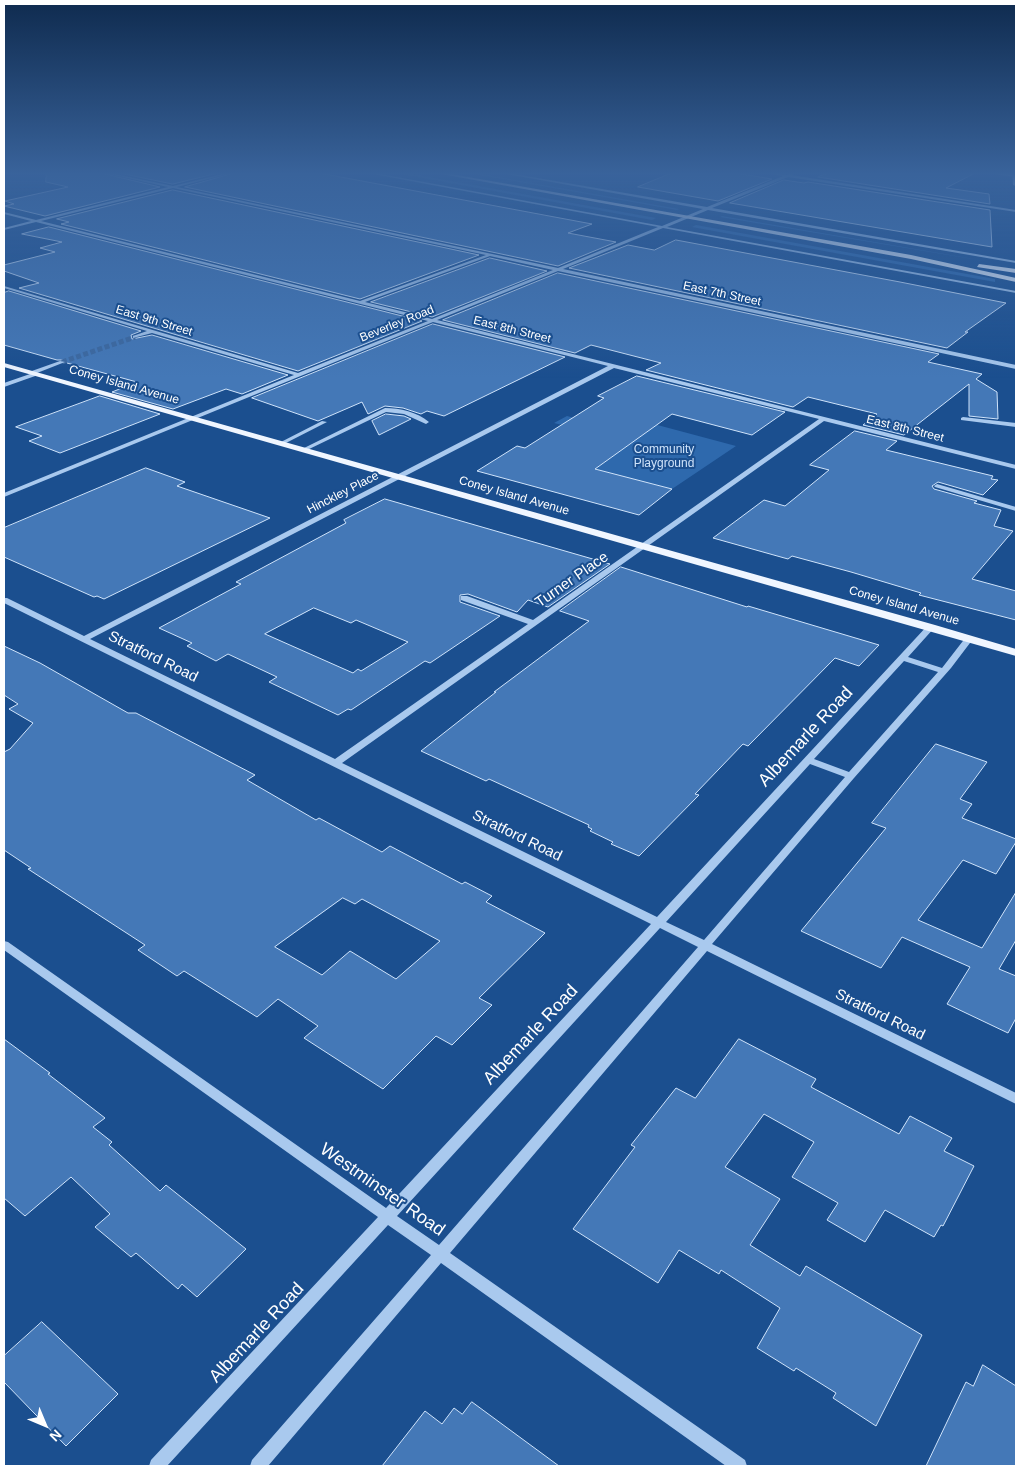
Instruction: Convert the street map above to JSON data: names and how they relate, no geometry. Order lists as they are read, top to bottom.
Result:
{
  "streets": {
    "main road": ["Coney Island Avenue"],
    "street": [
      "East 7th Street",
      "East 9th Street",
      "Beverley Road",
      "East 8th Street",
      "Hinckley Place",
      "Turner Place",
      "Stratford Road",
      "Albemarle Road",
      "Westminster Road"
    ]
  },
  "crossings": [
    ["East 7th Street", "Beverley Road"],
    ["East 9th Street", "Beverley Road"],
    ["Beverley Road", "East 8th Street"],
    ["Beverley Road", "Coney Island Avenue"],
    ["East 8th Street", "Hinckley Place"],
    ["East 8th Street", "Turner Place"],
    ["Coney Island Avenue", "Hinckley Place"],
    ["Coney Island Avenue", "Turner Place"],
    ["Coney Island Avenue", "Albemarle Road"],
    ["Hinckley Place", "Stratford Road"],
    ["Turner Place", "Stratford Road"],
    ["Stratford Road", "Albemarle Road"],
    ["Albemarle Road", "Westminster Road"]
  ],
  "parks": ["Community Playground"],
  "north": "bottom right"
}
